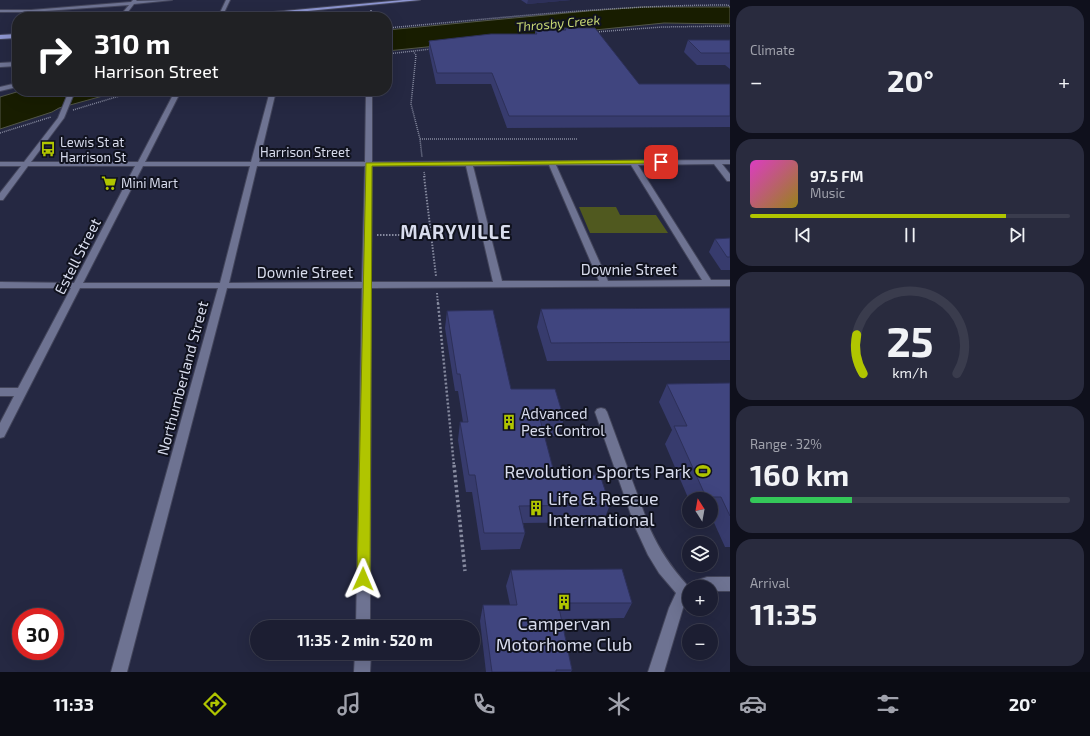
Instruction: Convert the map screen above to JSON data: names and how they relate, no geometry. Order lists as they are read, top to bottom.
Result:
{
  "streets": {
    "street": [
      "Harrison Street",
      "Estell Street",
      "Downie Street",
      "Northumberland Street"
    ]
  },
  "crossings": [
    ["Harrison Street", "Estell Street"],
    ["Harrison Street", "Northumberland Street"],
    ["Estell Street", "Downie Street"],
    ["Downie Street", "Northumberland Street"]
  ],
  "districts": ["MARYVILLE"],
  "water": ["Throsby Creek"],
  "places": {
    "bus stop": ["Lewis St at Harrison St"],
    "supermarket": ["Mini Mart"],
    "building": ["Advanced Pest Control", "Life & Rescue International", "Campervan Motorhome Club"],
    "sports": ["Revolution Sports Park"]
  },
  "north": "top",
  "page": {
    "tile": [
      "Climate",
      ["Range · 32%", "160 km"],
      ["Arrival", "11:35"]
    ],
    "turn": ["310 m", "Harrison Street"],
    "heat": ["−", "20°", "+"],
    "song": ["97.5 FM", "Music"],
    "map_buttons": ["+", "−"],
    "limit": "30",
    "trip": "11:35 · 2 min · 520 m",
    "tabs": ["11:33", "20°"],
    "gauge": ["25", "km/h"]
  }
}
